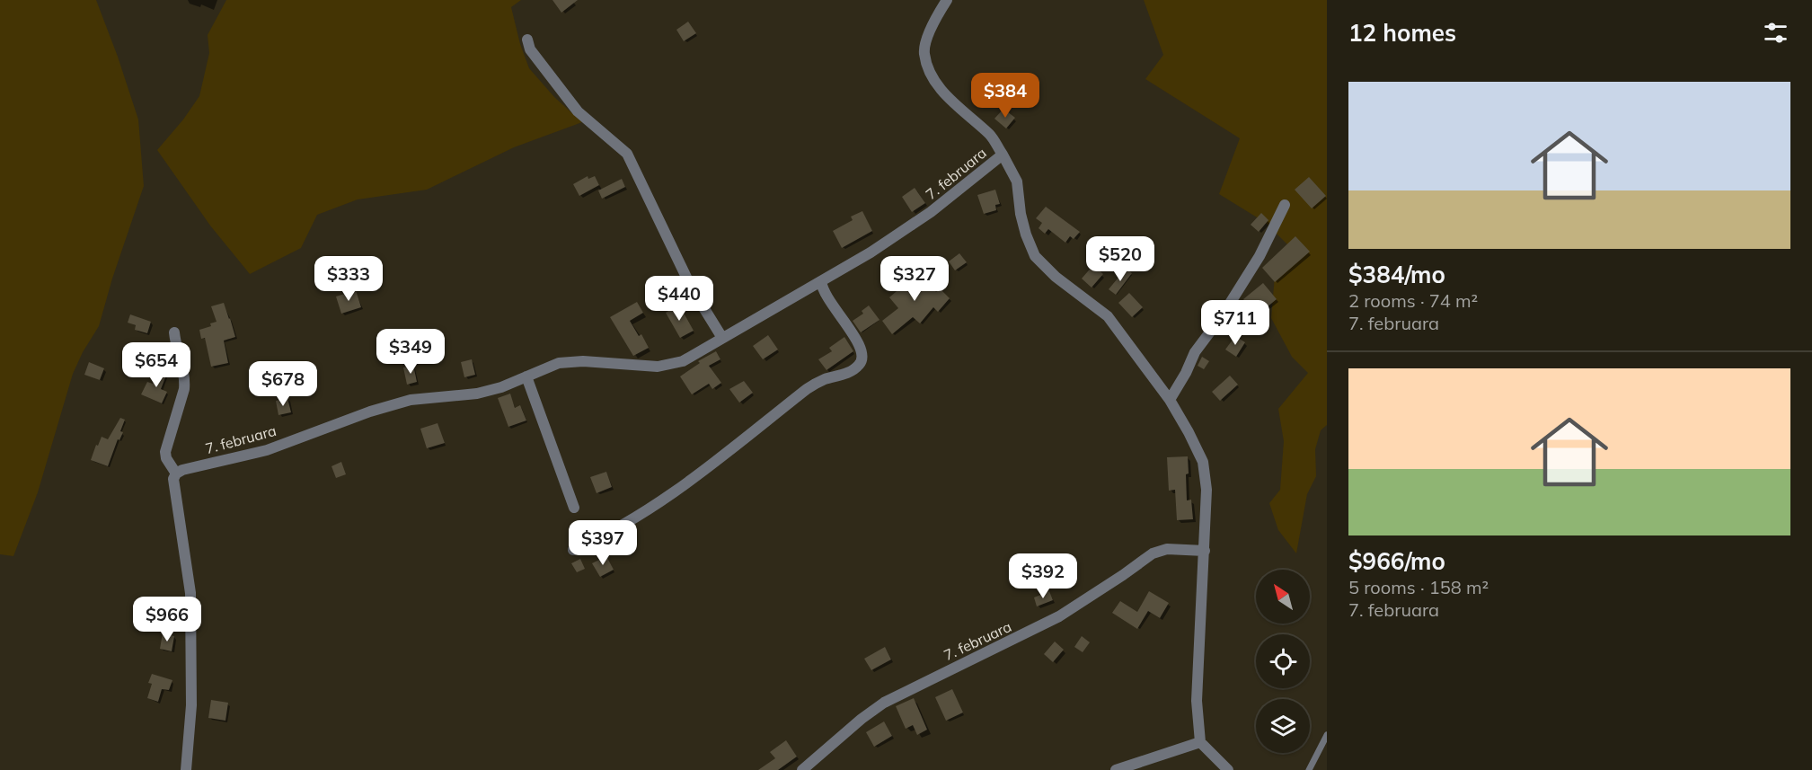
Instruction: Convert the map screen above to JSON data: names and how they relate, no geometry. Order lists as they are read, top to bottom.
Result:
{
  "streets": {
    "street": ["7. februara"]
  },
  "north": "top left",
  "page": {
    "heading": "12 homes",
    "list": [
      {
        "name": "$384/mo",
        "note": "2 rooms · 74 m² · 7. februara"
      },
      {
        "name": "$966/mo",
        "note": "5 rooms · 158 m² · 7. februara"
      }
    ],
    "price": [
      "$384",
      "$520",
      "$333",
      "$327",
      "$440",
      "$711",
      "$349",
      "$654",
      "$678",
      "$397",
      "$392",
      "$966"
    ]
  }
}
